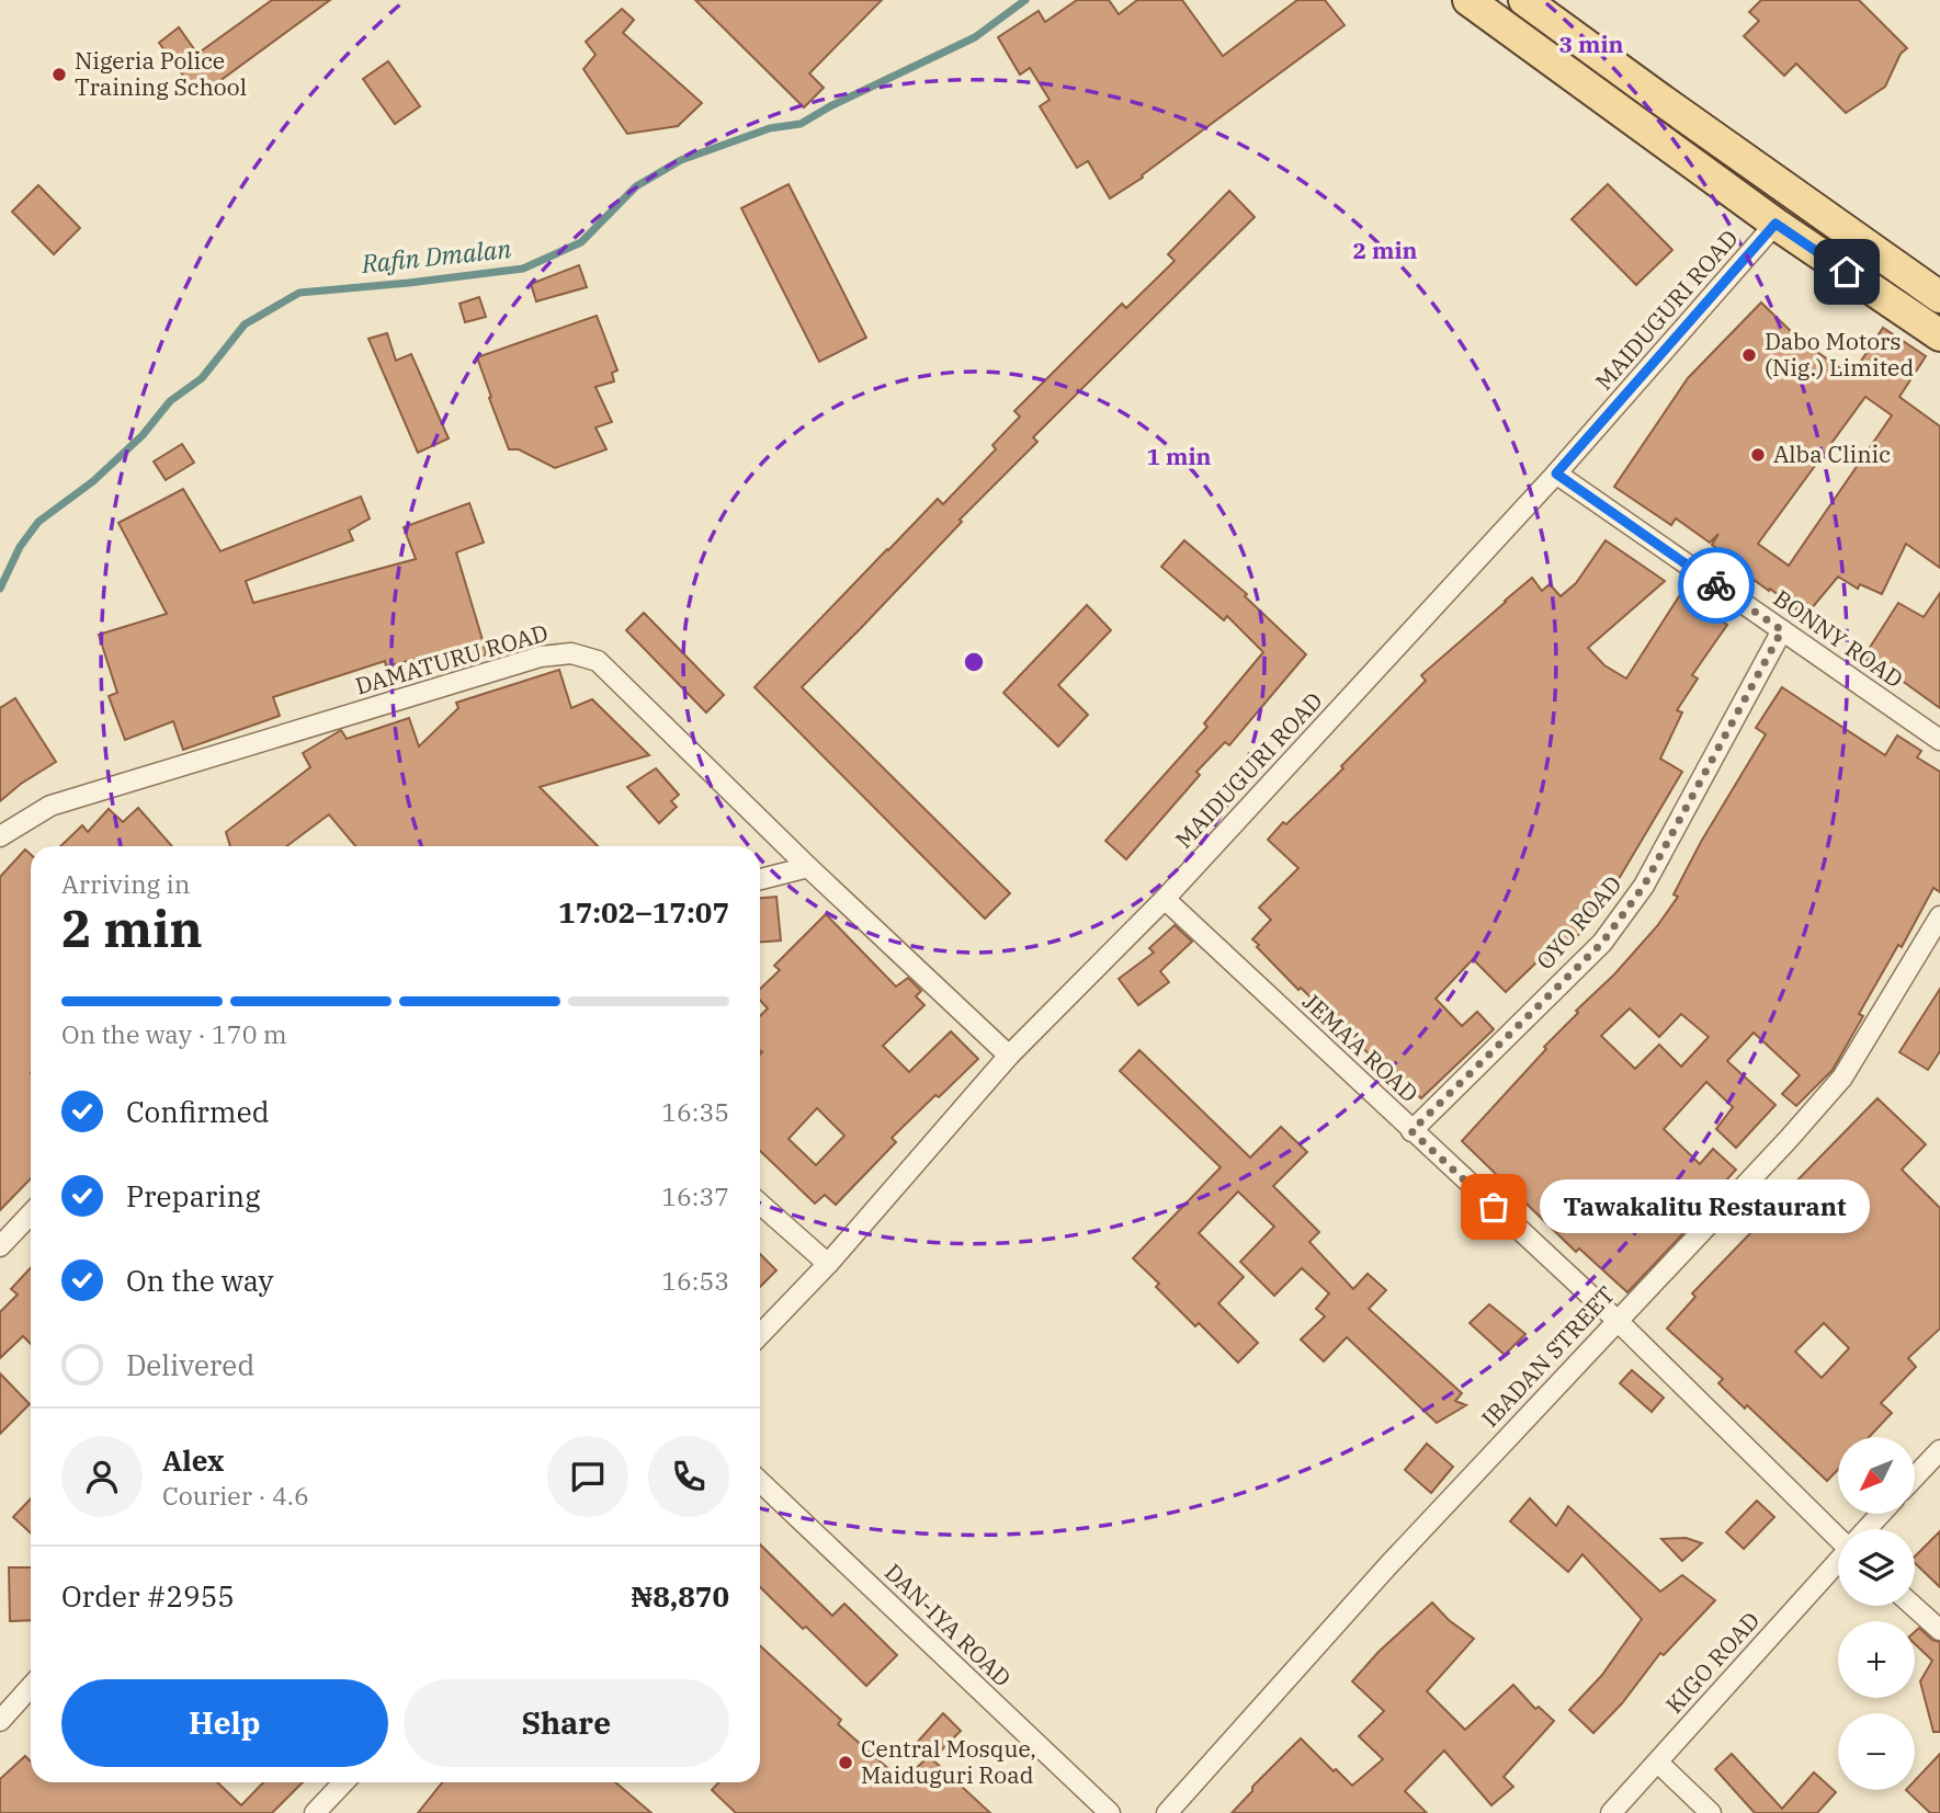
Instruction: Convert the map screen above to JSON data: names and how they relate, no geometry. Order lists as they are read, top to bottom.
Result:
{
  "streets": {
    "street": [
      "MAIDUGURI ROAD",
      "BONNY ROAD",
      "DAMATURU ROAD",
      "OYO ROAD",
      "JEMA'A ROAD",
      "IBADAN STREET",
      "DAN-IYA ROAD",
      "KIGO ROAD"
    ]
  },
  "crossings": [
    ["MAIDUGURI ROAD", "BONNY ROAD"],
    ["MAIDUGURI ROAD", "DAMATURU ROAD"],
    ["MAIDUGURI ROAD", "JEMA'A ROAD"],
    ["BONNY ROAD", "OYO ROAD"],
    ["OYO ROAD", "JEMA'A ROAD"],
    ["JEMA'A ROAD", "IBADAN STREET"]
  ],
  "water": ["Rafin Dmalan"],
  "places": [
    "Nigeria Police Training School",
    "Dabo Motors (Nig.) Limited",
    "Alba Clinic",
    "Tawakalitu Restaurant",
    "Central Mosque, Maiduguri Road"
  ],
  "north": "bottom left",
  "page": {
    "heading": ["2 min", "Arriving in", "17:02–17:07"],
    "panel": [
      "Alex",
      "Courier · 4.6",
      "Order #2955",
      "₦8,870"
    ],
    "bar": "On the way · 170 m",
    "list": [
      ["Confirmed", "16:35"],
      ["Preparing", "16:37"],
      ["On the way", "16:53"],
      "Delivered"
    ],
    "bubble": "Tawakalitu Restaurant",
    "map_buttons": ["+", "−"],
    "buttons": ["Help", "Share"]
  },
  "rings": ["3 min", "2 min", "1 min"]
}
